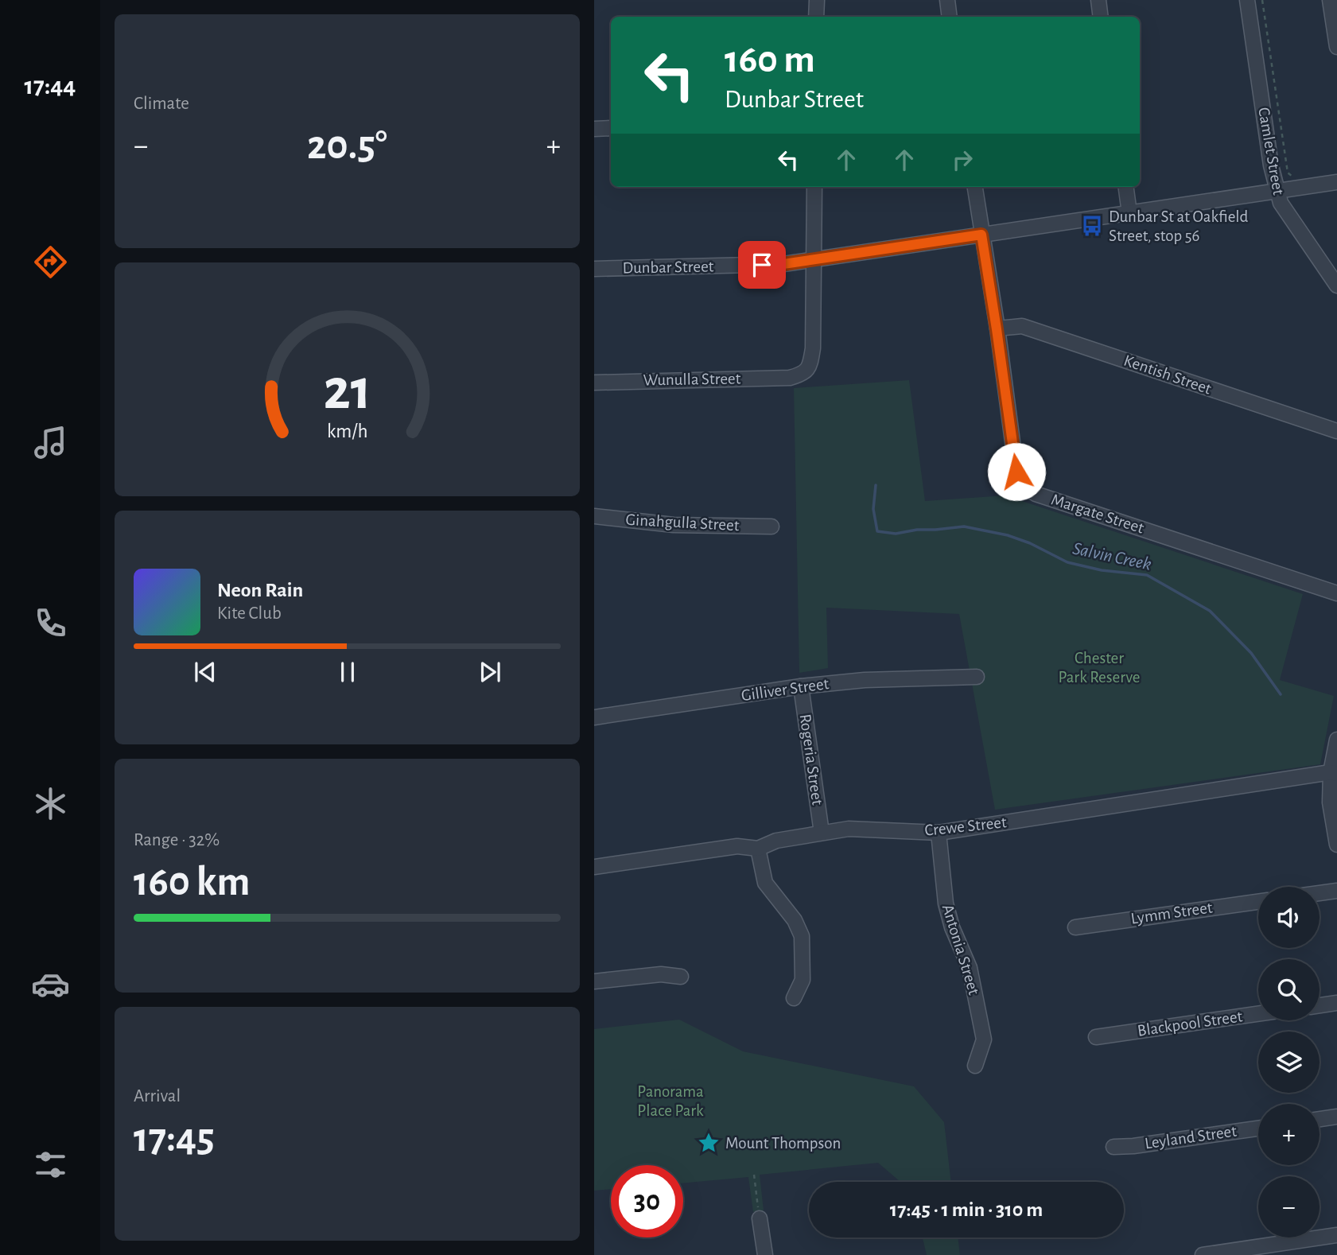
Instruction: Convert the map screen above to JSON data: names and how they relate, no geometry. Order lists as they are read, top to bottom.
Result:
{
  "streets": {
    "street": [
      "Camlet Street",
      "Dunbar Street",
      "Kentish Street",
      "Wunulla Street",
      "Margate Street",
      "Ginahgulla Street",
      "Gilliver Street",
      "Rogeria Street",
      "Crewe Street",
      "Lymm Street",
      "Antonia Street",
      "Blackpool Street",
      "Leyland Street"
    ]
  },
  "crossings": [
    ["Camlet Street", "Dunbar Street"],
    ["Dunbar Street", "Wunulla Street"],
    ["Dunbar Street", "Margate Street"],
    ["Kentish Street", "Margate Street"],
    ["Gilliver Street", "Rogeria Street"],
    ["Rogeria Street", "Crewe Street"],
    ["Crewe Street", "Antonia Street"]
  ],
  "water": ["Salvin Creek"],
  "parks": ["Chester Park Reserve", "Panorama Place Park"],
  "places": {
    "bus stop": ["Dunbar St at Oakfield Street, stop 56"],
    "place": ["Mount Thompson"]
  },
  "page": {
    "tabs": "17:44",
    "tile": [
      "Climate",
      ["Range · 32%", "160 km"],
      ["Arrival", "17:45"]
    ],
    "turn": ["160 m", "Dunbar Street"],
    "heat": ["−", "20.5°", "+"],
    "song": ["Neon Rain", "Kite Club"],
    "map_buttons": ["+", "−"],
    "limit": "30",
    "trip": "17:45 · 1 min · 310 m",
    "gauge": ["21", "km/h"]
  }
}
